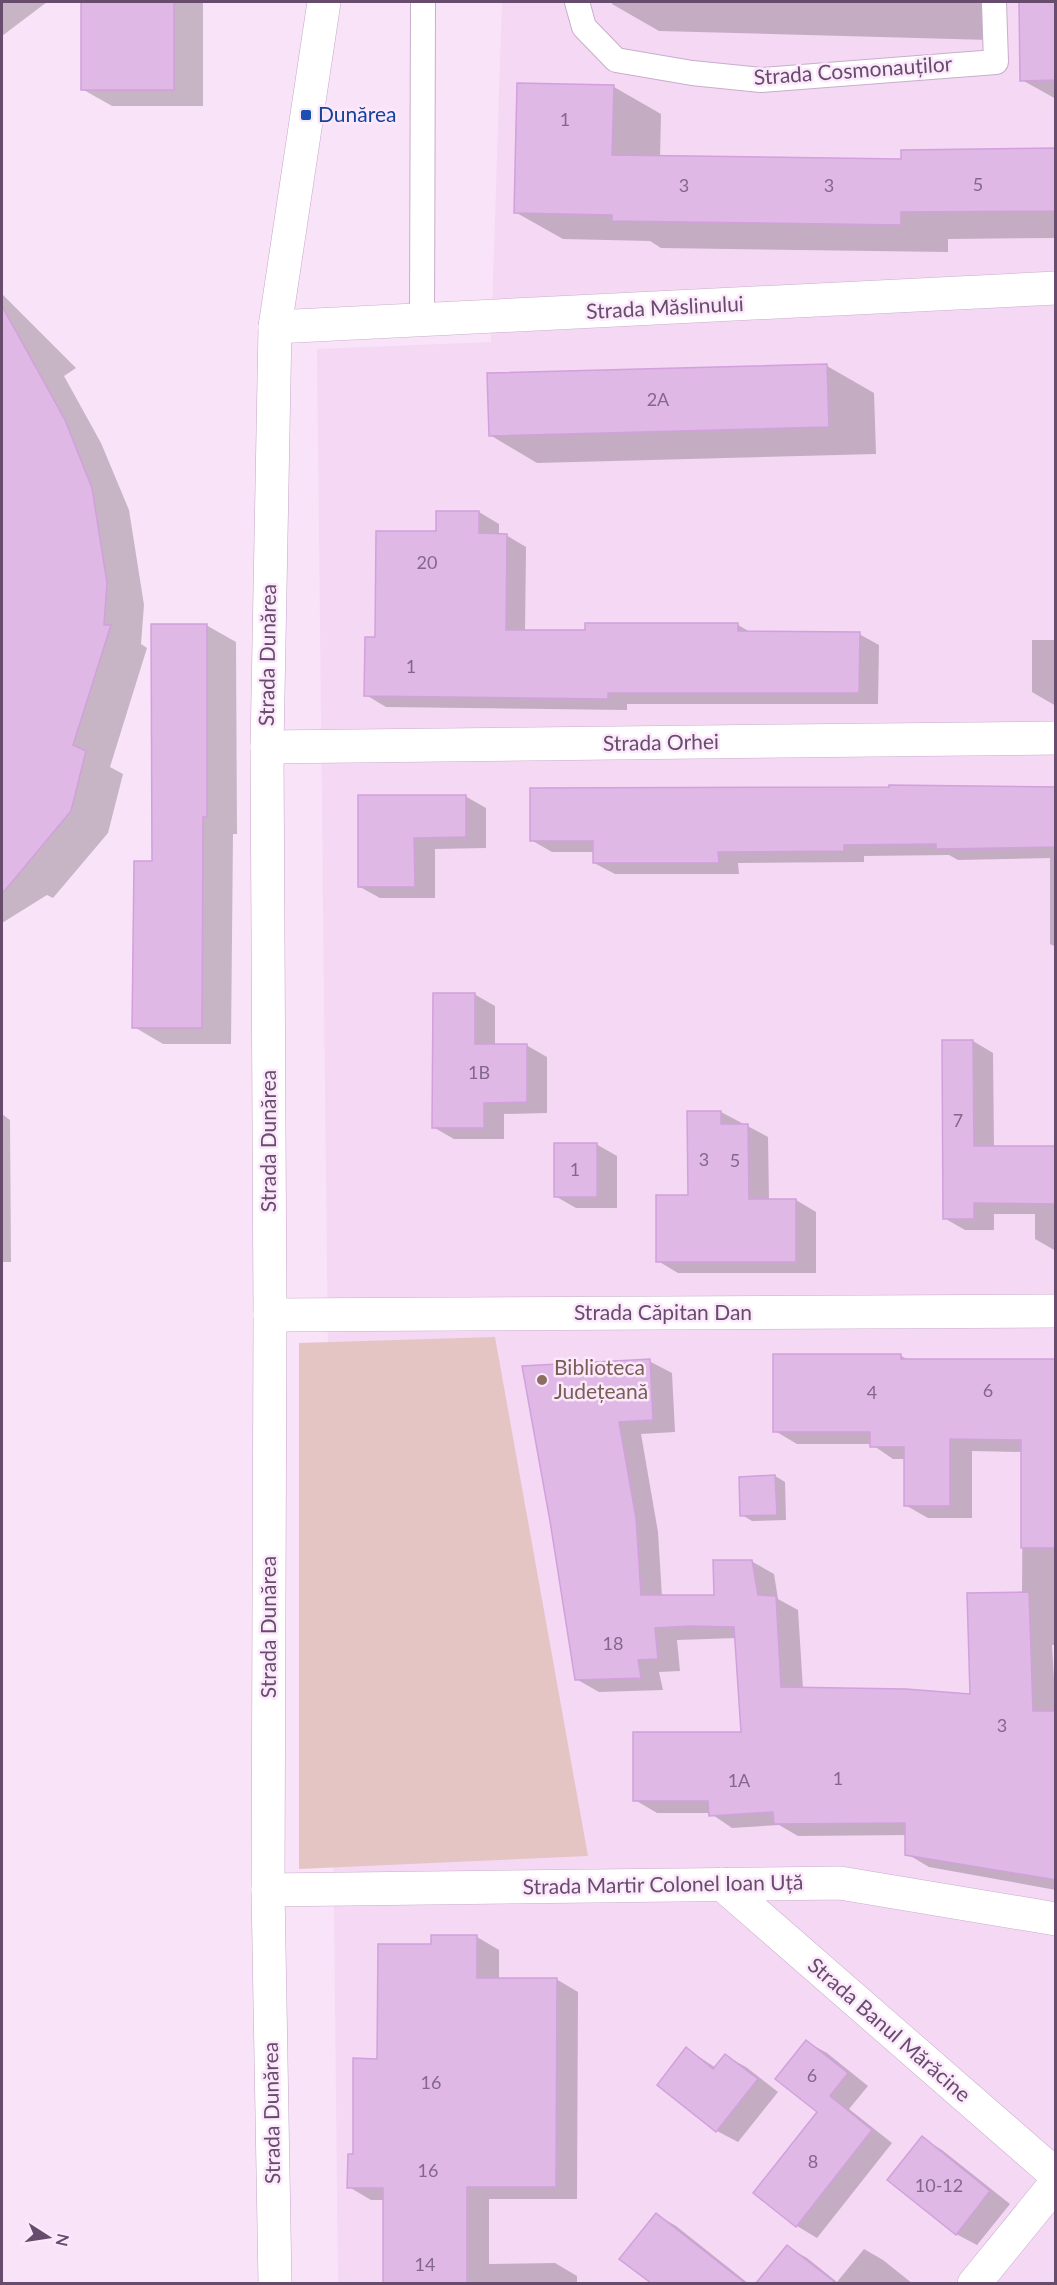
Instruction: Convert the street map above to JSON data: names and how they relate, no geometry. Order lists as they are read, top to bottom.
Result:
{
  "streets": {
    "street": [
      "Strada Măslinului",
      "Strada Dunărea",
      "Strada Orhei",
      "Strada Căpitan Dan",
      "Strada Martir Colonel Ioan Uță",
      "Strada Banul Mărăcine"
    ],
    "lane": ["Strada Cosmonauților"]
  },
  "crossings": [
    ["Strada Măslinului", "Strada Dunărea"],
    ["Strada Dunărea", "Strada Orhei"],
    ["Strada Dunărea", "Strada Căpitan Dan"],
    ["Strada Dunărea", "Strada Martir Colonel Ioan Uță"],
    ["Strada Martir Colonel Ioan Uță", "Strada Banul Mărăcine"]
  ],
  "places": {
    "transit": ["Dunărea"],
    "other": ["Biblioteca Județeană"]
  },
  "house_numbers": [
    "1",
    "5",
    "3",
    "3",
    "2A",
    "20",
    "1",
    "1B",
    "7",
    "3",
    "5",
    "1",
    "6",
    "4",
    "18",
    "3",
    "1",
    "1A",
    "6",
    "16",
    "8",
    "16",
    "10-12",
    "14"
  ],
  "north": "right"
}
